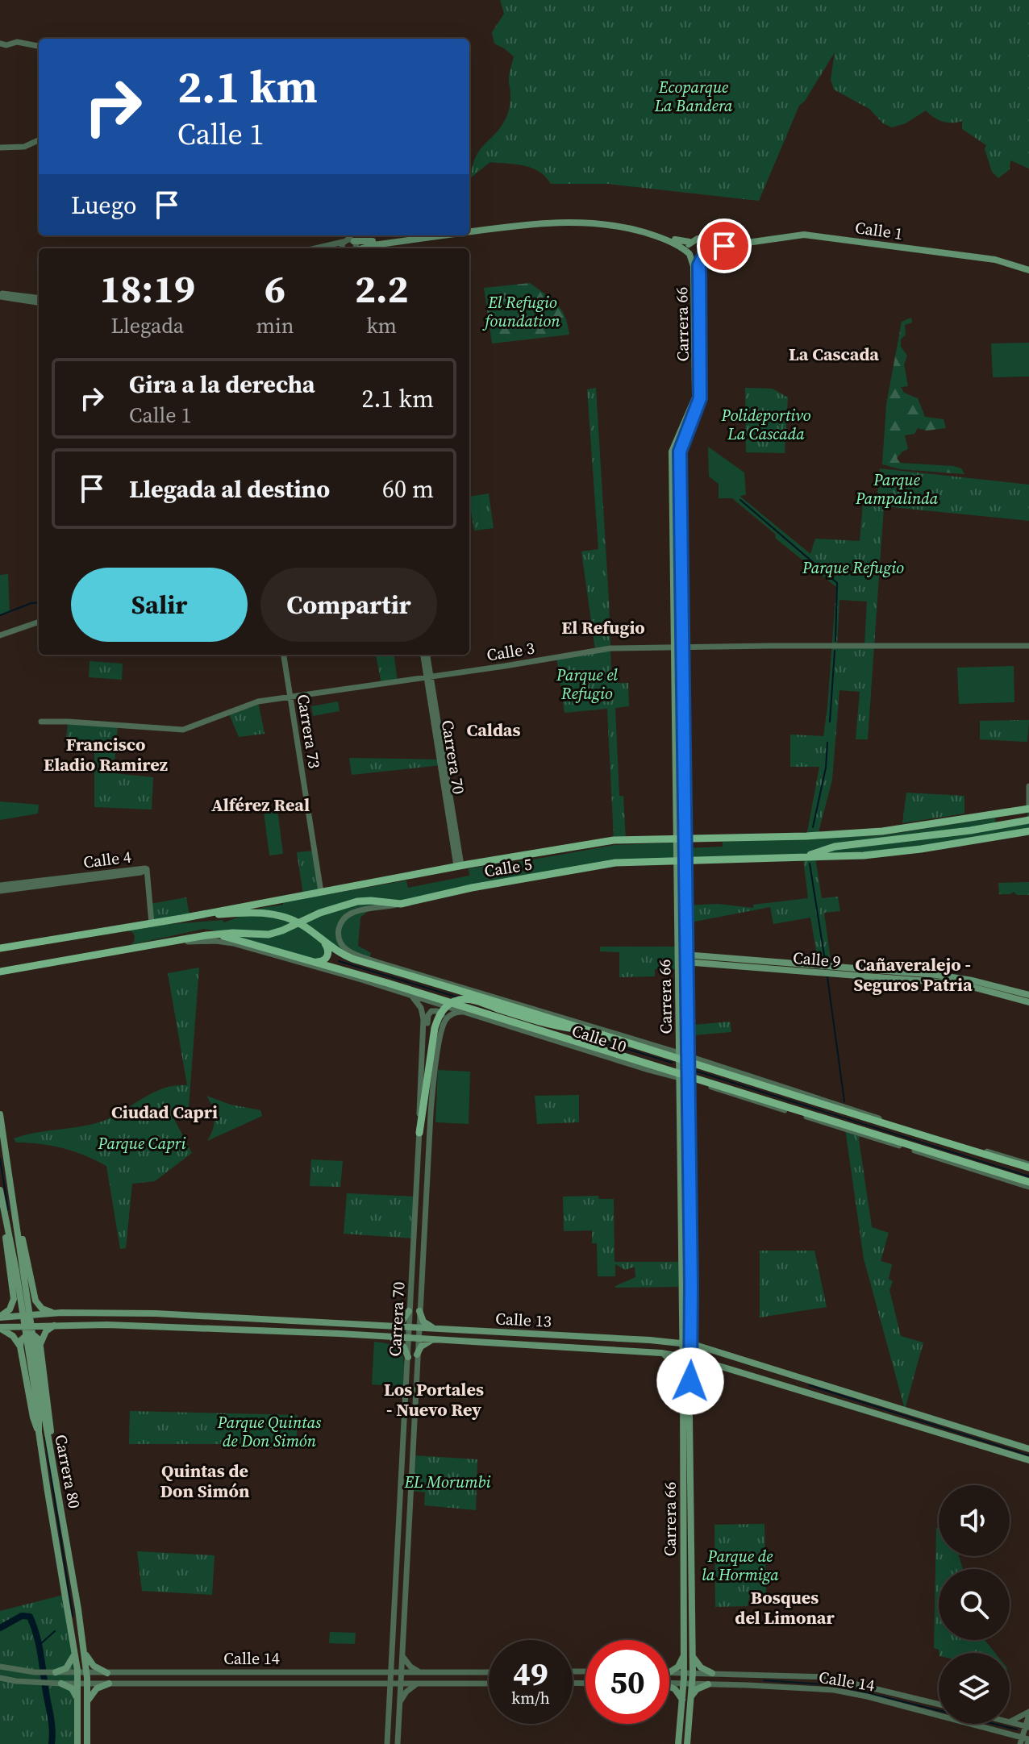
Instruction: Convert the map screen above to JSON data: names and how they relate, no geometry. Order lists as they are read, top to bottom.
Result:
{
  "streets": {
    "main road": [
      "Calle 1",
      "Carrera 66",
      "Calle 5",
      "Calle 9",
      "Calle 10",
      "Calle 13",
      "Carrera 80"
    ],
    "street": [
      "Calle 3",
      "Carrera 73",
      "Carrera 70",
      "Calle 4",
      "Calle 14"
    ]
  },
  "crossings": [
    ["Calle 1", "Carrera 66"],
    ["Carrera 66", "Calle 3"],
    ["Carrera 66", "Calle 5"],
    ["Carrera 66", "Calle 9"],
    ["Carrera 66", "Calle 10"],
    ["Carrera 66", "Calle 13"],
    ["Carrera 66", "Calle 14"],
    ["Calle 3", "Carrera 73"],
    ["Calle 3", "Carrera 70"],
    ["Carrera 73", "Calle 5"],
    ["Carrera 70", "Calle 5"],
    ["Carrera 70", "Calle 10"],
    ["Carrera 70", "Calle 13"],
    ["Carrera 70", "Calle 14"],
    ["Calle 5", "Calle 10"],
    ["Carrera 80", "Calle 14"]
  ],
  "districts": [
    "La Cascada",
    "El Refugio",
    "Caldas",
    "Francisco Eladio Ramirez",
    "Alférez Real",
    "Cañaveralejo - Seguros Patria",
    "Ciudad Capri",
    "Los Portales - Nuevo Rey",
    "Quintas de Don Simón",
    "Bosques del Limonar"
  ],
  "parks": [
    "Ecoparque La Bandera",
    "El Refugio foundation",
    "Polideportivo La Cascada",
    "Parque Pampalinda",
    "Parque Refugio",
    "Parque el Refugio",
    "Parque Capri",
    "Parque Quintas de Don Simón",
    "EL Morumbi",
    "Parque de la Hormiga"
  ],
  "page": {
    "turn": ["2.1 km", "Calle 1"],
    "then": "Luego",
    "eta": [
      "18:19",
      "Llegada",
      "6",
      "min",
      "2.2",
      "km"
    ],
    "list": [
      {
        "name": "Gira a la derecha",
        "note": "Calle 1",
        "value": "2.1 km"
      },
      {
        "name": "Llegada al destino",
        "value": "60 m"
      }
    ],
    "buttons": ["Salir", "Compartir"],
    "speed": "49 km/h",
    "limit": "50"
  }
}
